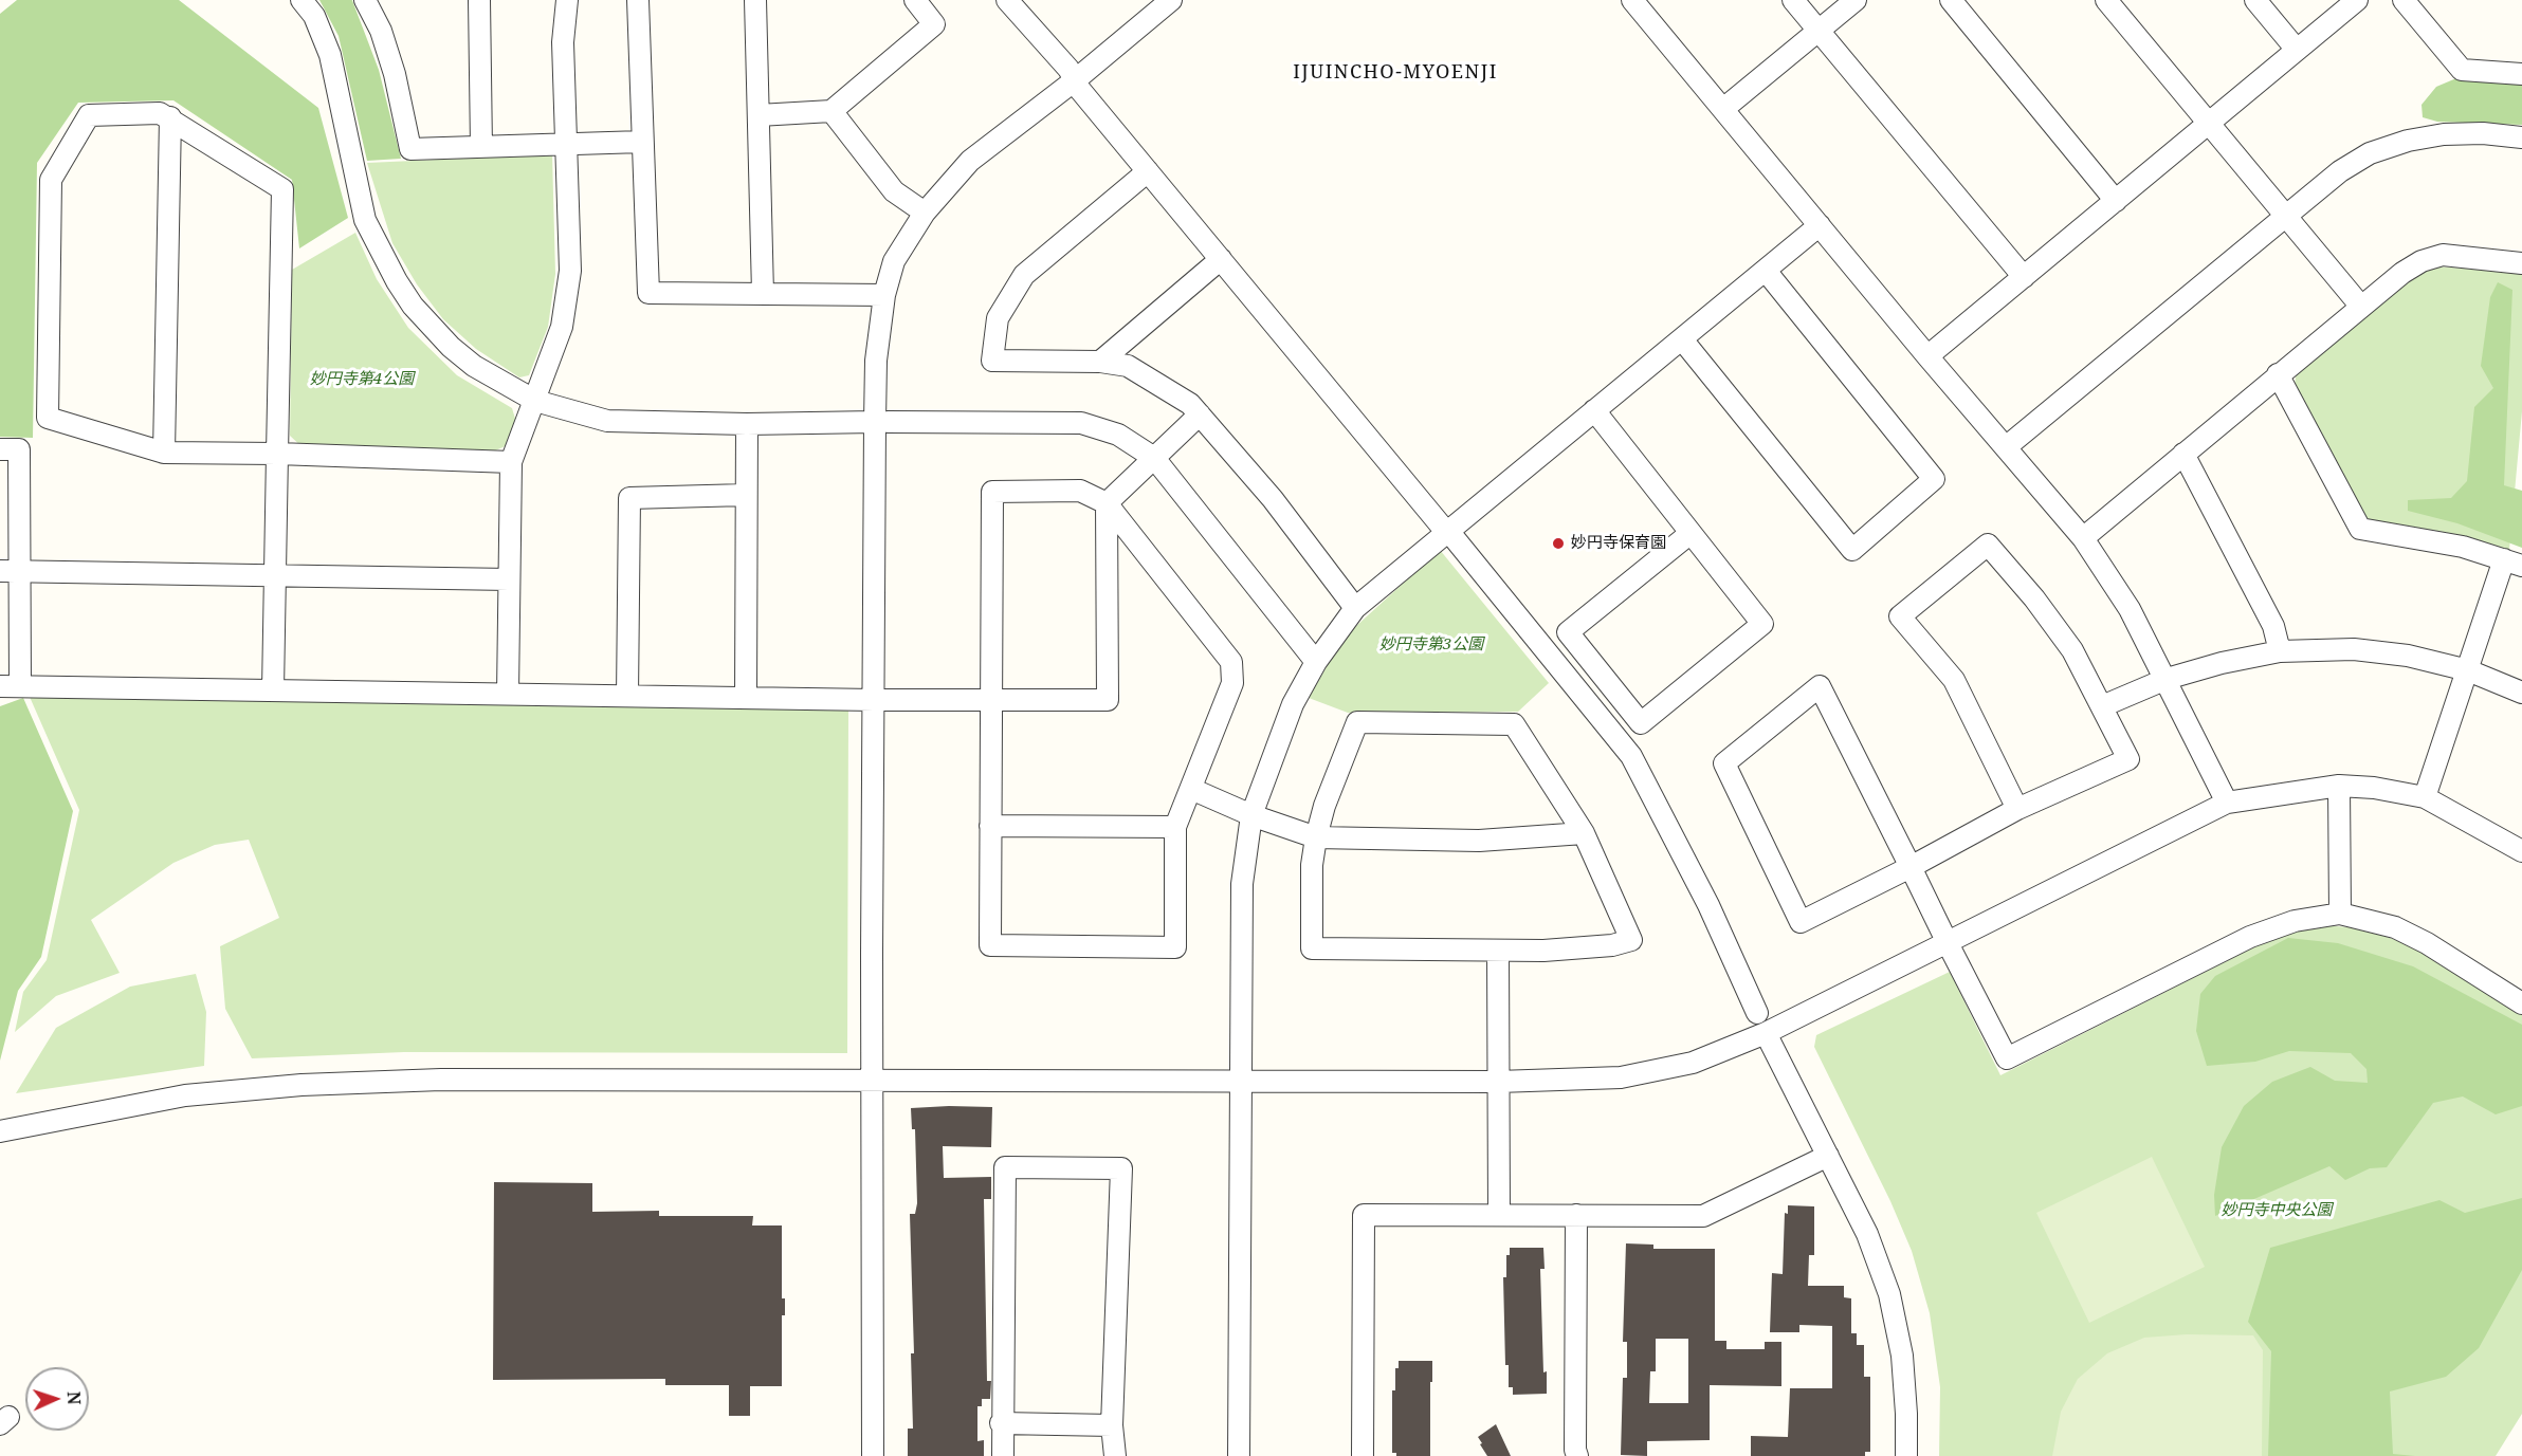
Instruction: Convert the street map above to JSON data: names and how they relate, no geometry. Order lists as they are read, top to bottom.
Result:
{
  "districts": ["IJUINCHO-MYOENJI"],
  "parks": ["妙円寺第4公園", "妙円寺第3公園", "妙円寺中央公園"],
  "places": ["妙円寺保育園"],
  "north": "right"
}
